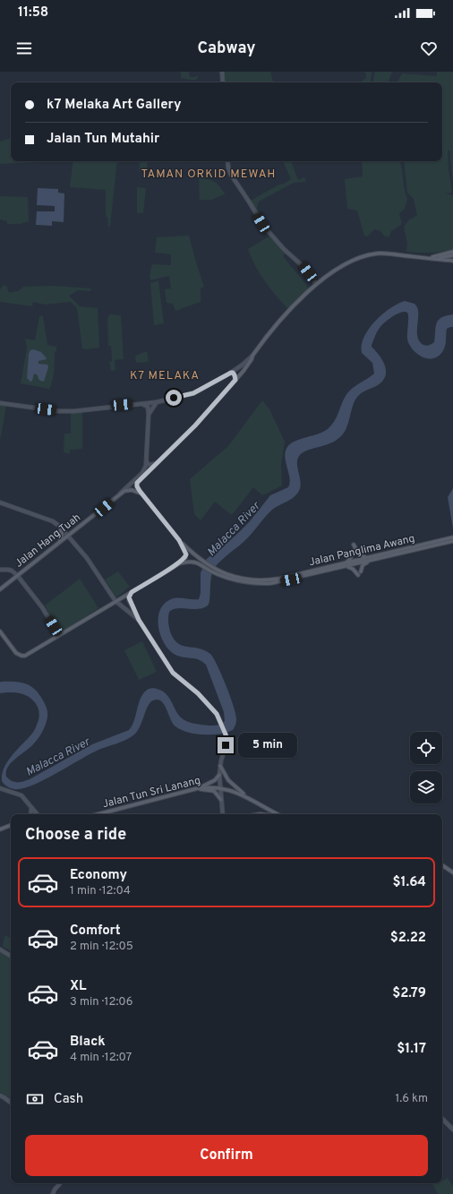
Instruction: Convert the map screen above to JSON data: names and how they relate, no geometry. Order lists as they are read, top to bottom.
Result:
{
  "streets": {
    "main road": ["Jalan Hang Tuah", "Jalan Panglima Awang", "Jalan Tun Sri Lanang"]
  },
  "districts": ["TAMAN ORKID MEWAH", "K7 MELAKA"],
  "water": ["Malacca River"],
  "page": {
    "status": "11:58",
    "header": "Cabway",
    "banner": ["k7 Melaka Art Gallery", "Jalan Tun Mutahir"],
    "bubble": "5 min",
    "heading": "Choose a ride",
    "list": [
      {
        "name": "Economy",
        "note": "1 min · 12:04",
        "value": "$1.64"
      },
      {
        "name": "Comfort",
        "note": "2 min · 12:05",
        "value": "$2.22"
      },
      {
        "name": "XL",
        "note": "3 min · 12:06",
        "value": "$2.79"
      },
      {
        "name": "Black",
        "note": "4 min · 12:07",
        "value": "$1.17"
      }
    ],
    "pay": ["Cash", "1.6 km"],
    "buttons": "Confirm"
  }
}
